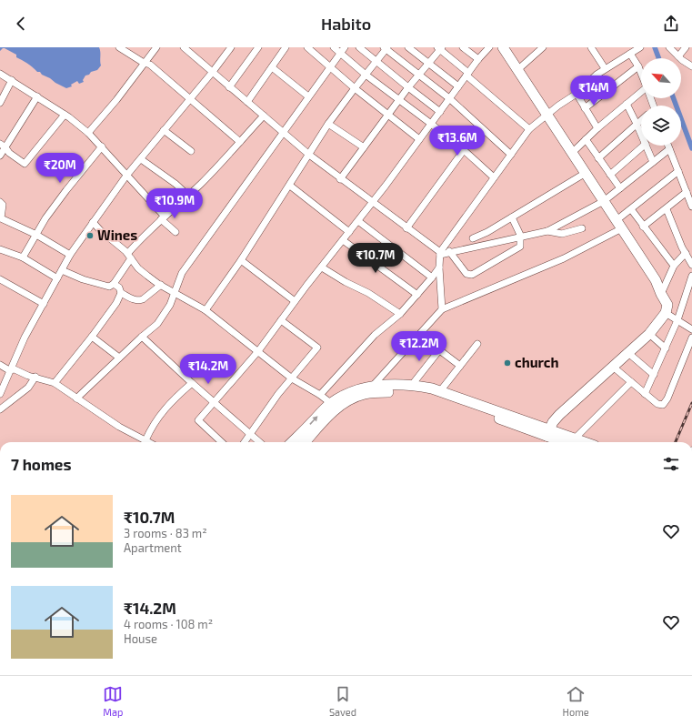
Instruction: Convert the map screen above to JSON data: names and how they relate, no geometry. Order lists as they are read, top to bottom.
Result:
{
  "places": ["Wines", "church"],
  "north": "top left",
  "page": {
    "header": "Habito",
    "price": [
      "₹14M",
      "₹13.6M",
      "₹20M",
      "₹10.9M",
      "₹10.7M",
      "₹12.2M",
      "₹14.2M"
    ],
    "heading": "7 homes",
    "list": [
      {
        "name": "₹10.7M",
        "note": "3 rooms · 83 m² · Apartment"
      },
      {
        "name": "₹14.2M",
        "note": "4 rooms · 108 m² · House"
      }
    ],
    "tabs": ["Map", "Saved", "Home"]
  }
}
